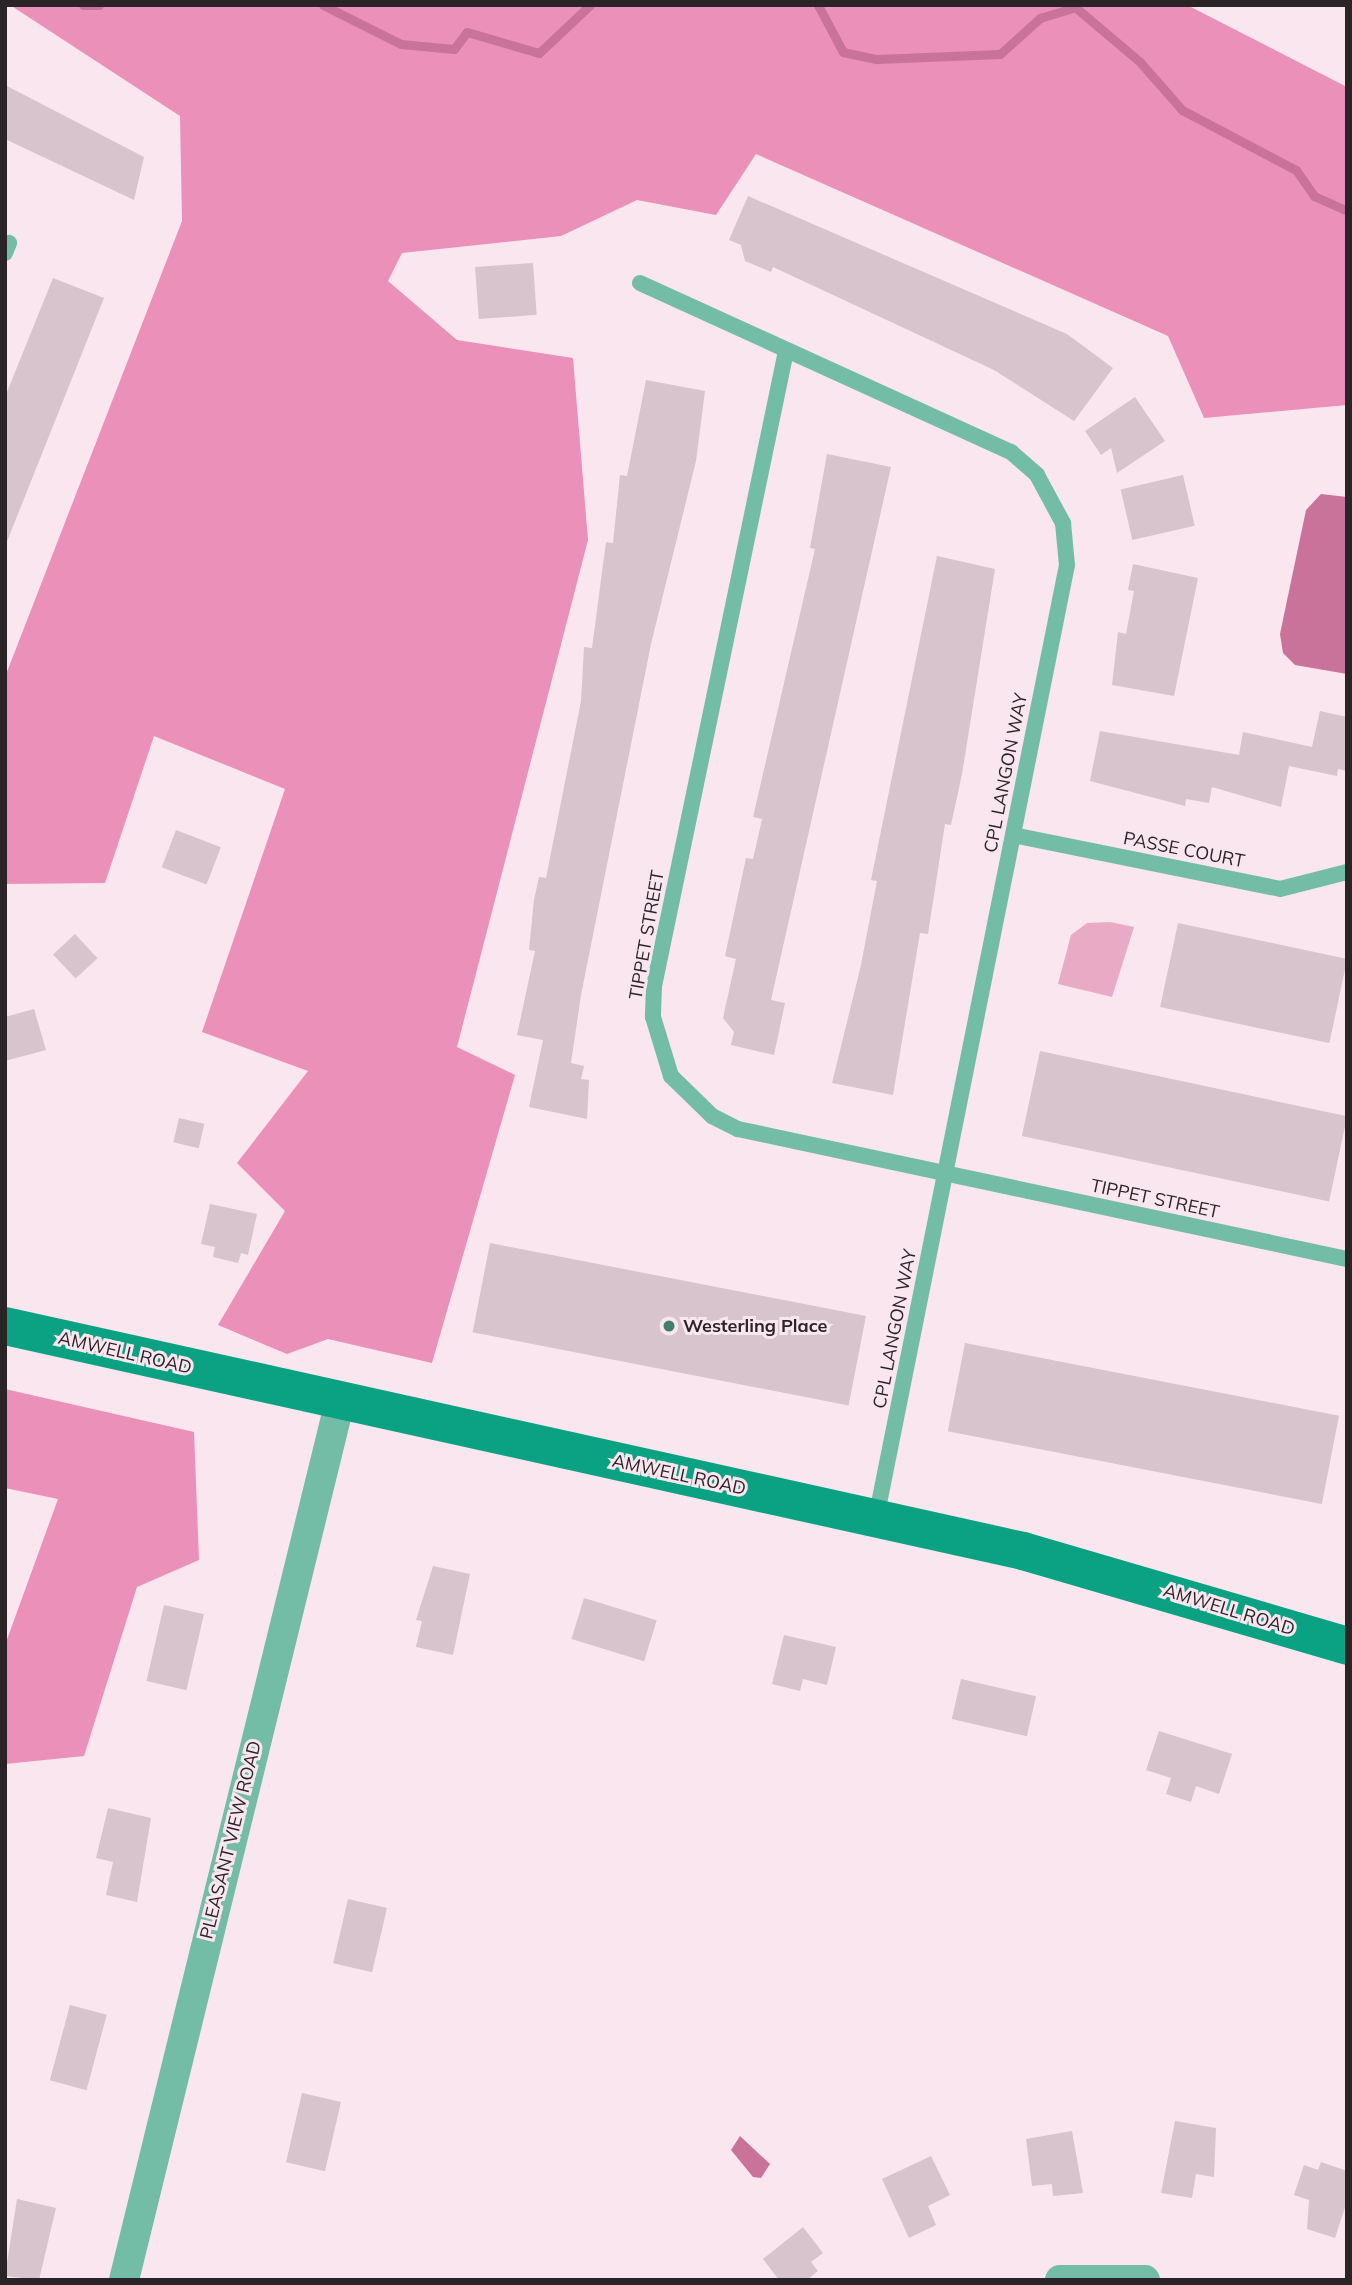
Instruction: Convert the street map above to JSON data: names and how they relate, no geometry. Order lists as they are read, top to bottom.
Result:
{
  "streets": {
    "main road": ["AMWELL ROAD"],
    "street": ["PLEASANT VIEW ROAD"],
    "lane": ["CPL LANGON WAY", "PASSE COURT", "TIPPET STREET"]
  },
  "crossings": [
    ["CPL LANGON WAY", "PASSE COURT"],
    ["CPL LANGON WAY", "TIPPET STREET"],
    ["CPL LANGON WAY", "AMWELL ROAD"],
    ["AMWELL ROAD", "PLEASANT VIEW ROAD"]
  ],
  "places": ["Westerling Place"]
}
